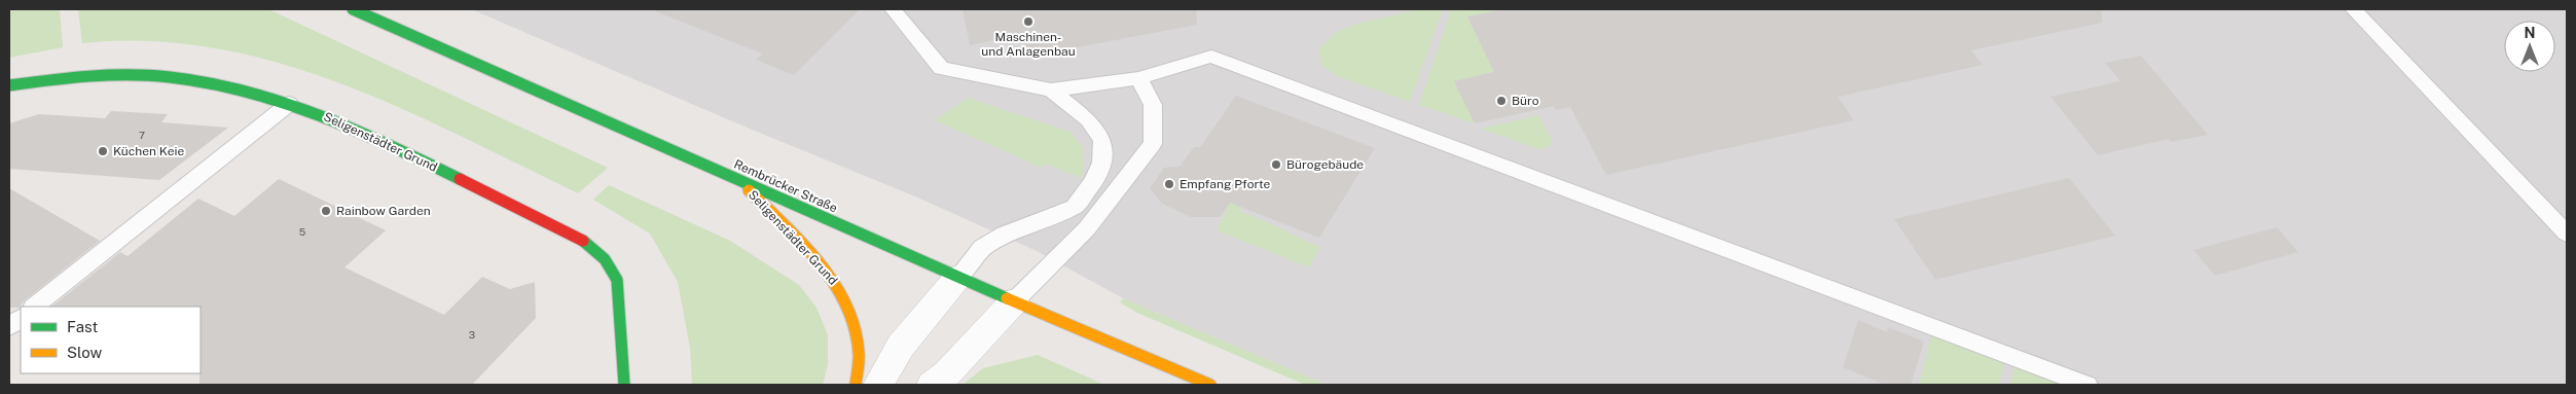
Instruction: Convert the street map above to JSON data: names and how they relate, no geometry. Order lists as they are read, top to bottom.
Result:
{
  "streets": {
    "street": ["Seligenstädter Grund", "Rembrücker Straße"]
  },
  "crossings": [
    ["Seligenstädter Grund", "Rembrücker Straße"]
  ],
  "places": [
    "Maschinen- und Anlagenbau",
    "Büro",
    "Küchen Keie",
    "Bürogebäude",
    "Empfang Pforte",
    "Rainbow Garden"
  ],
  "house_numbers": ["7", "5", "3"],
  "legend": ["Fast", "Slow"],
  "north": "top"
}
